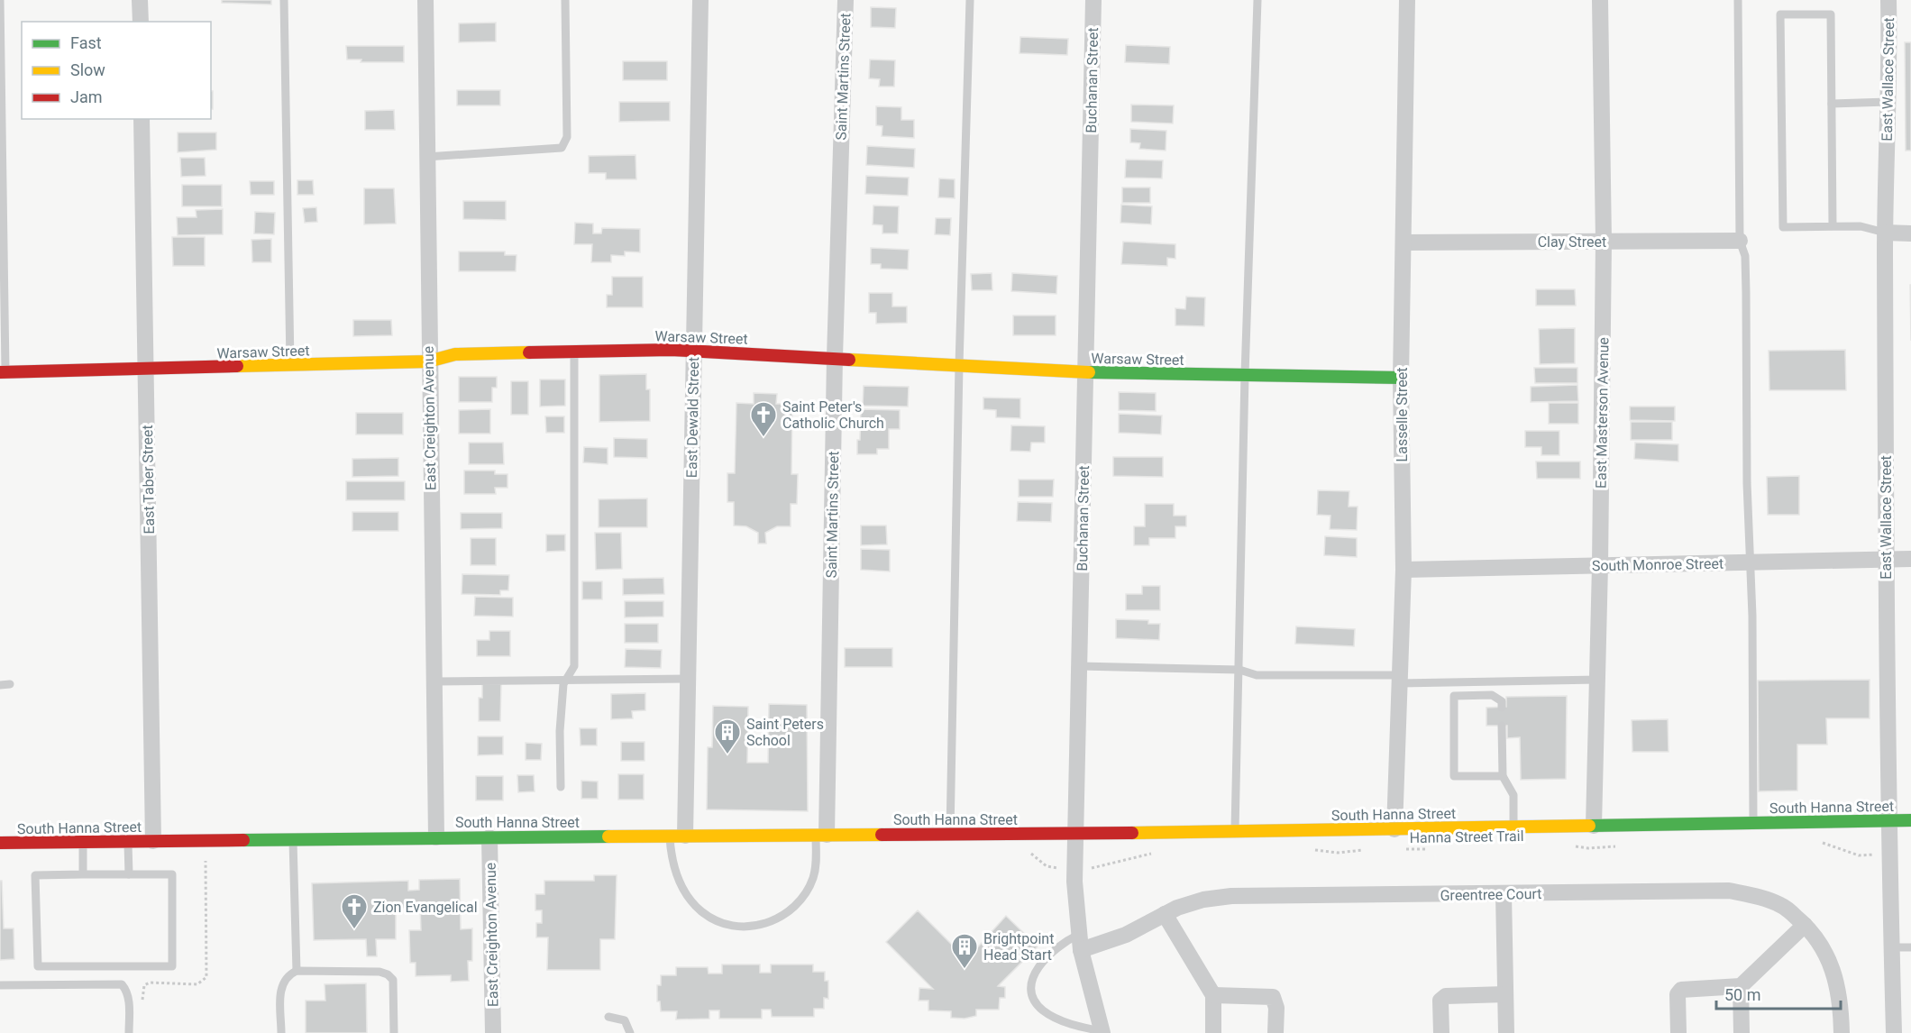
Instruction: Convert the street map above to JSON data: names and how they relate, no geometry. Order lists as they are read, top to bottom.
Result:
{
  "streets": {
    "street": [
      "Saint Martins Street",
      "East Wallace Street",
      "Buchanan Street",
      "Clay Street",
      "Warsaw Street",
      "East Masterson Avenue",
      "Lasselle Street",
      "East Dewald Street",
      "East Creighton Avenue",
      "East Taber Street",
      "South Monroe Street",
      "South Hanna Street",
      "Greentree Court"
    ],
    "path": ["Hanna Street Trail"]
  },
  "crossings": [
    ["Saint Martins Street", "Warsaw Street"],
    ["Saint Martins Street", "South Hanna Street"],
    ["East Wallace Street", "South Monroe Street"],
    ["East Wallace Street", "South Hanna Street"],
    ["Buchanan Street", "Warsaw Street"],
    ["Buchanan Street", "South Hanna Street"],
    ["Buchanan Street", "Greentree Court"],
    ["Clay Street", "East Masterson Avenue"],
    ["Clay Street", "Lasselle Street"],
    ["Warsaw Street", "Lasselle Street"],
    ["Warsaw Street", "East Dewald Street"],
    ["Warsaw Street", "East Creighton Avenue"],
    ["Warsaw Street", "East Taber Street"],
    ["East Masterson Avenue", "South Monroe Street"],
    ["East Masterson Avenue", "South Hanna Street"],
    ["Lasselle Street", "South Monroe Street"],
    ["Lasselle Street", "South Hanna Street"],
    ["East Dewald Street", "South Hanna Street"],
    ["East Creighton Avenue", "South Hanna Street"],
    ["East Taber Street", "South Hanna Street"]
  ],
  "places": {
    "church": ["Saint Peter's Catholic Church", "Zion Evangelical"],
    "building": ["Saint Peters School", "Brightpoint Head Start"]
  },
  "legend": ["Fast", "Slow", "Jam"],
  "scale_bar": "50 m"
}
